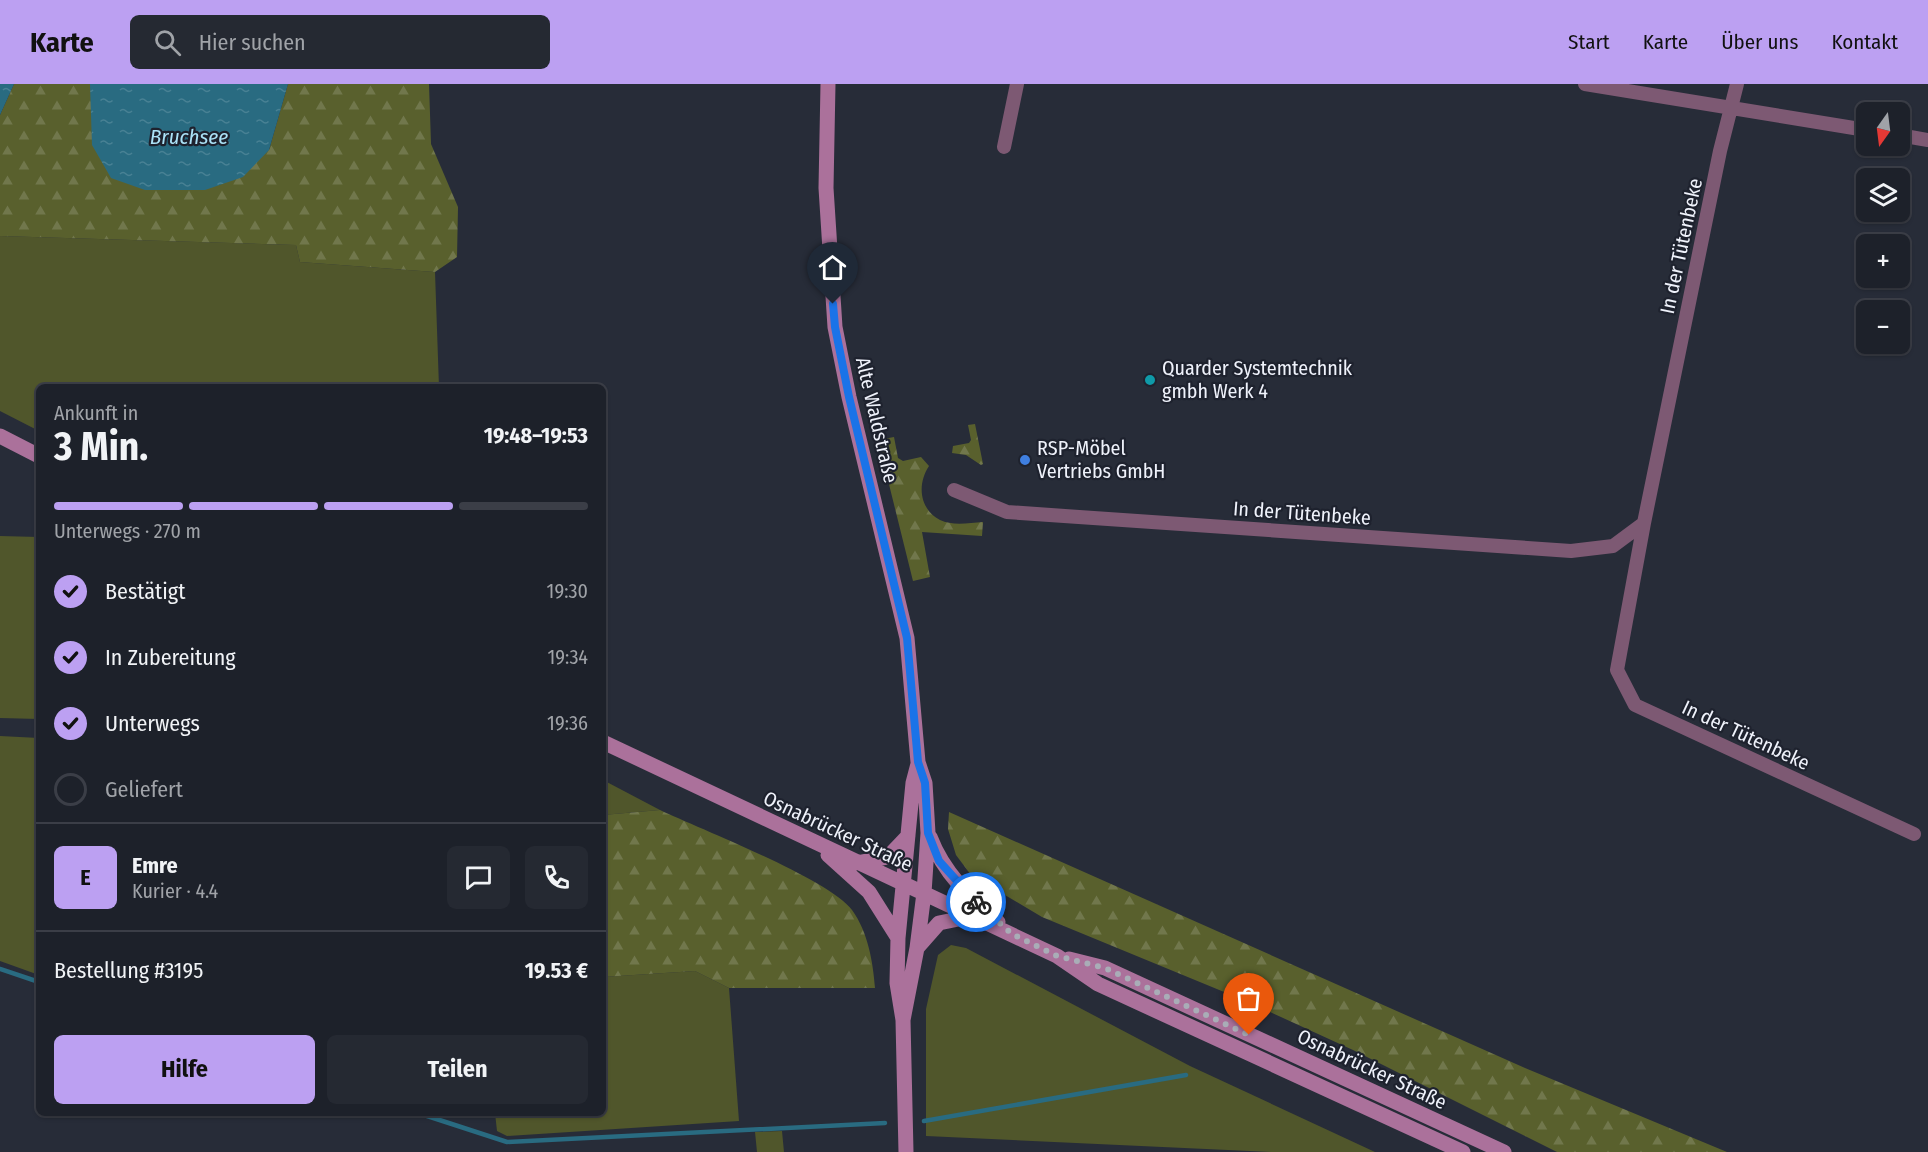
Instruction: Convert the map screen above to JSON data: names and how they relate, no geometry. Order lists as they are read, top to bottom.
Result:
{
  "streets": {
    "main road": ["Alte Waldstraße", "Osnabrücker Straße"],
    "street": ["In der Tütenbeke"]
  },
  "crossings": [
    ["Alte Waldstraße", "Osnabrücker Straße"]
  ],
  "water": ["Bruchsee"],
  "places": ["Quarder Systemtechnik gmbh Werk 4", "RSP-Möbel Vertriebs GmbH"],
  "north": "bottom",
  "page": {
    "header": "Karte",
    "search": "Hier suchen",
    "nav": [
      "Start",
      "Karte",
      "Über uns",
      "Kontakt"
    ],
    "map_buttons": ["+", "−"],
    "heading": ["3 Min.", "Ankunft in", "19:48–19:53"],
    "panel": [
      "Emre",
      "Kurier · 4.4",
      "Bestellung #3195",
      "19.53 €"
    ],
    "bar": "Unterwegs · 270 m",
    "list": [
      ["Bestätigt", "19:30"],
      ["In Zubereitung", "19:34"],
      ["Unterwegs", "19:36"],
      "Geliefert"
    ],
    "round": "E",
    "buttons": ["Hilfe", "Teilen"]
  }
}
